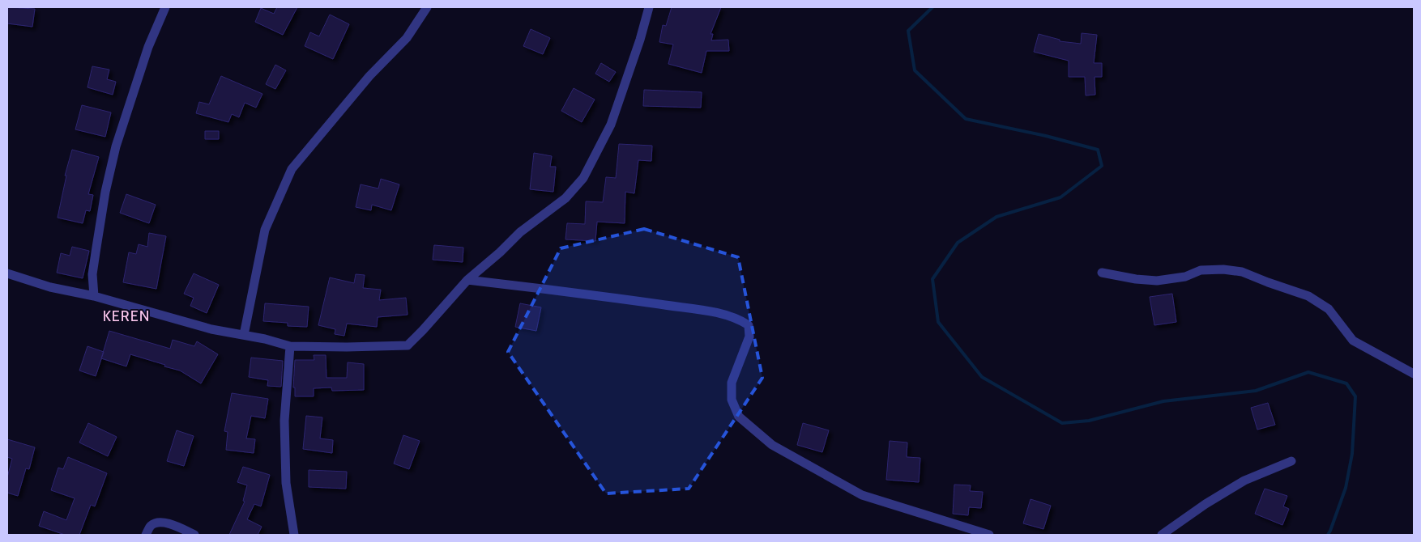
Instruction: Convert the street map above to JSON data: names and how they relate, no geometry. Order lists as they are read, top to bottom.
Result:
{
  "districts": ["KEREN"]
}
